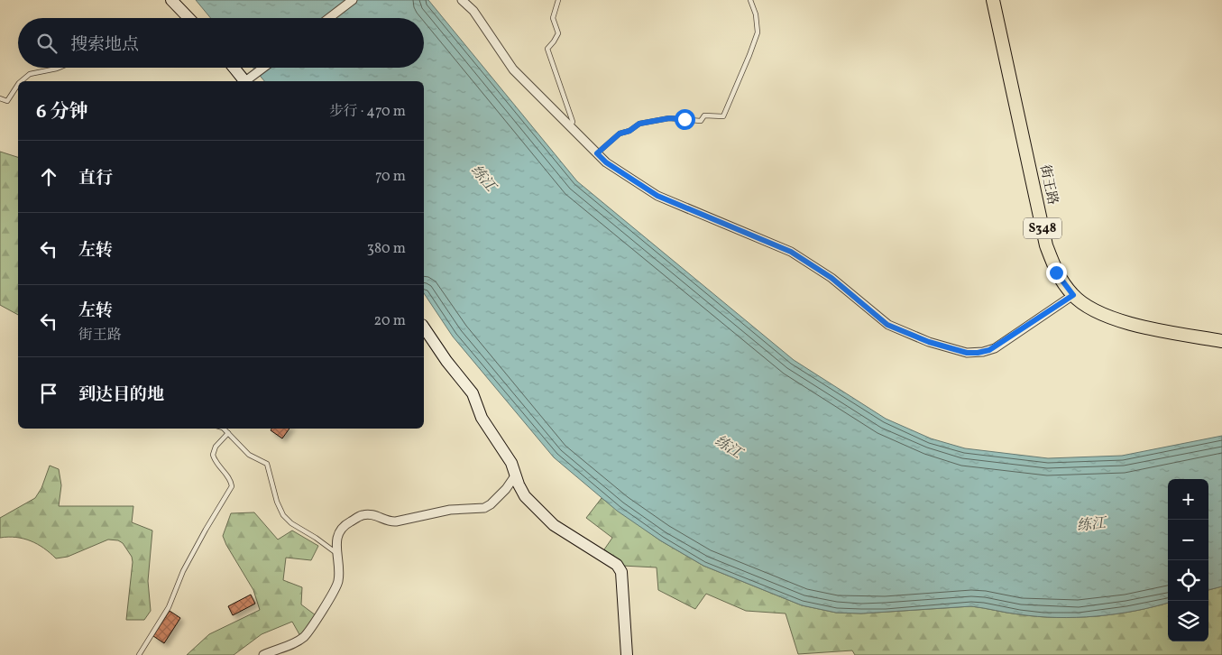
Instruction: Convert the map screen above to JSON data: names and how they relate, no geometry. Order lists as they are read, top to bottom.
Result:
{
  "streets": {
    "main road": ["街王路", "S348"]
  },
  "water": ["练江"],
  "page": {
    "search": "搜索地点",
    "heading": ["6 分钟", "步行 · 470 m"],
    "list": [
      ["直行", "70 m"],
      ["左转", "380 m"],
      ["左转", "街王路", "20 m"],
      "到达目的地"
    ],
    "map_buttons": ["+", "−"]
  }
}
